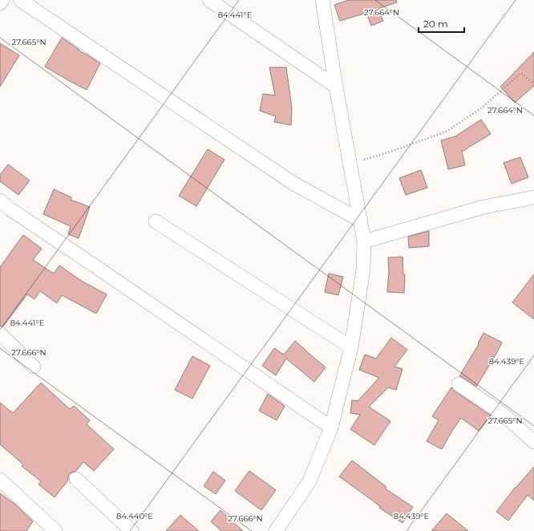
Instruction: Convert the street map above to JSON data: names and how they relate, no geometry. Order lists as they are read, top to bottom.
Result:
{
  "scale_bar": "20 m",
  "coordinates": [
    "27.664°N",
    "84.441°E",
    "27.665°N",
    "27.666°N",
    "84.439°E",
    "84.440°E"
  ]
}
